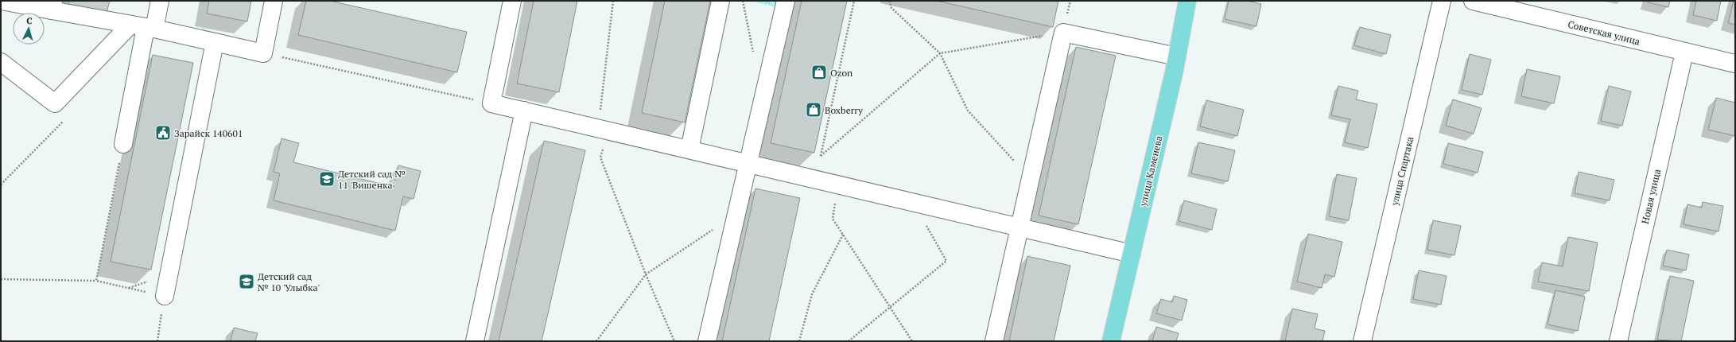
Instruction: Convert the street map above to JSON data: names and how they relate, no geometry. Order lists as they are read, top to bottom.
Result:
{
  "streets": {
    "main road": ["улица Каменева"],
    "street": ["Советская улица", "улица Спартака", "Новая улица"]
  },
  "crossings": [
    ["Советская улица", "Новая улица"]
  ],
  "places": {
    "shop": ["Ozon", "Boxberry"],
    "public building": ["Зарайск 140601"],
    "school or university": ["Детский сад № 11 'Вишенка'", "Детский сад № 10 'Улыбка'"]
  },
  "north": "top"
}
